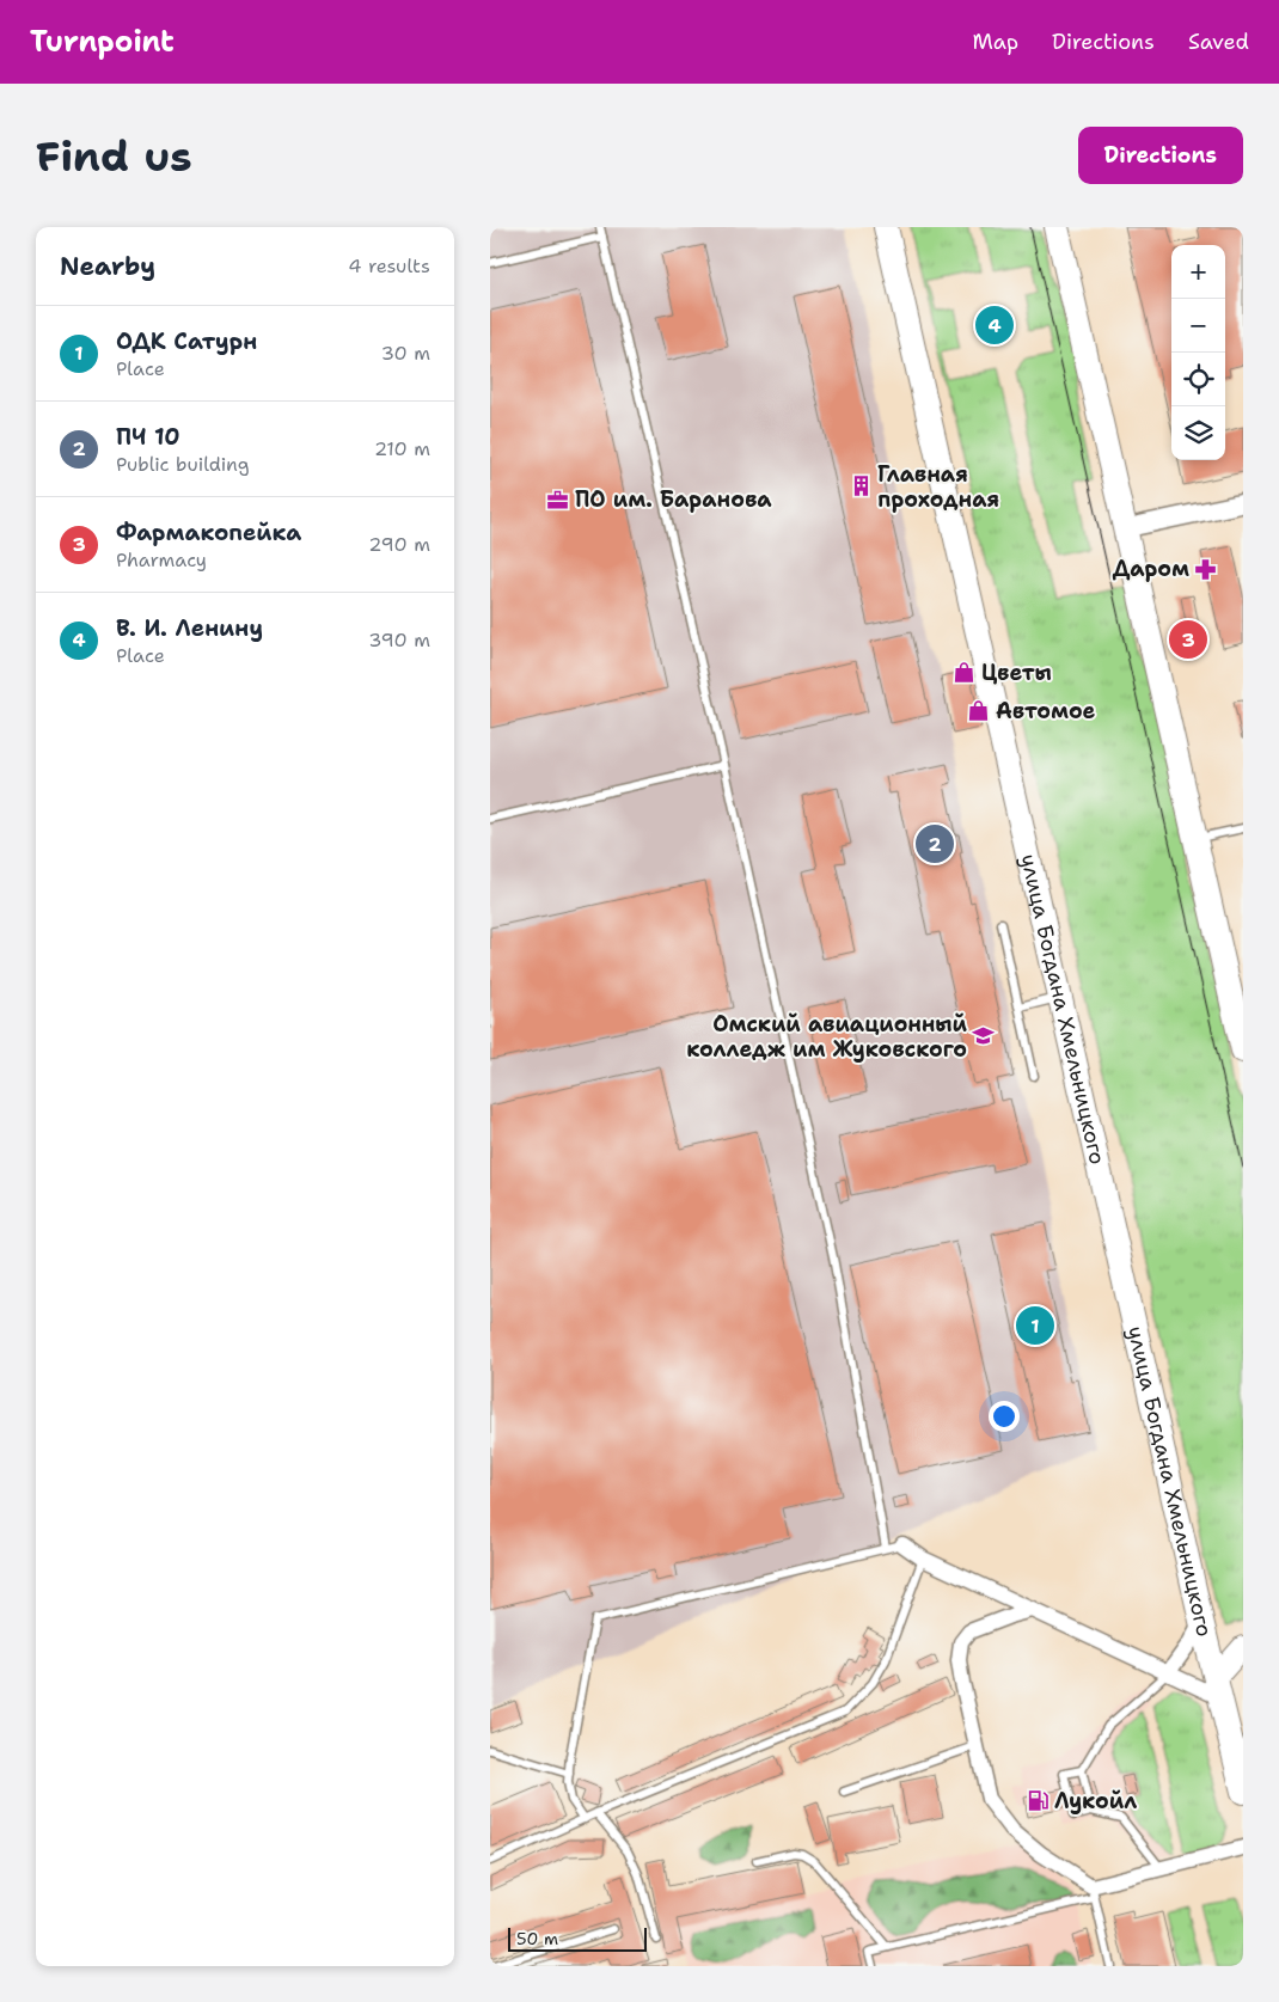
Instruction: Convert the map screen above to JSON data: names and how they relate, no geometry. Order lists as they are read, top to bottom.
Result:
{
  "streets": {
    "main road": ["улица Богдана Хмельницкого"]
  },
  "places": {
    "building": ["Главная проходная"],
    "office": ["ПО им. Баранова"],
    "pharmacy": ["Даром"],
    "shop": ["Цветы", "Автомое"],
    "school or university": ["Омский авиационный колледж им Жуковского"],
    "fuel station": ["Лукойл"]
  },
  "scale_bar": "50 m",
  "page": {
    "header": "Turnpoint",
    "nav": ["Map", "Directions", "Saved"],
    "buttons": "Directions",
    "title": "Find us",
    "heading": ["Nearby", "4 results"],
    "map_buttons": ["+", "−"],
    "pins": [
      "4",
      "3",
      "2",
      "1"
    ],
    "list": [
      {
        "mark": "1",
        "name": "ОДК Сатурн",
        "note": "Place",
        "value": "30 m"
      },
      {
        "mark": "2",
        "name": "ПЧ 10",
        "note": "Public building",
        "value": "210 m"
      },
      {
        "mark": "3",
        "name": "Фармакопейка",
        "note": "Pharmacy",
        "value": "290 m"
      },
      {
        "mark": "4",
        "name": "В. И. Ленину",
        "note": "Place",
        "value": "390 m"
      }
    ],
    "scale": "50 m"
  }
}
